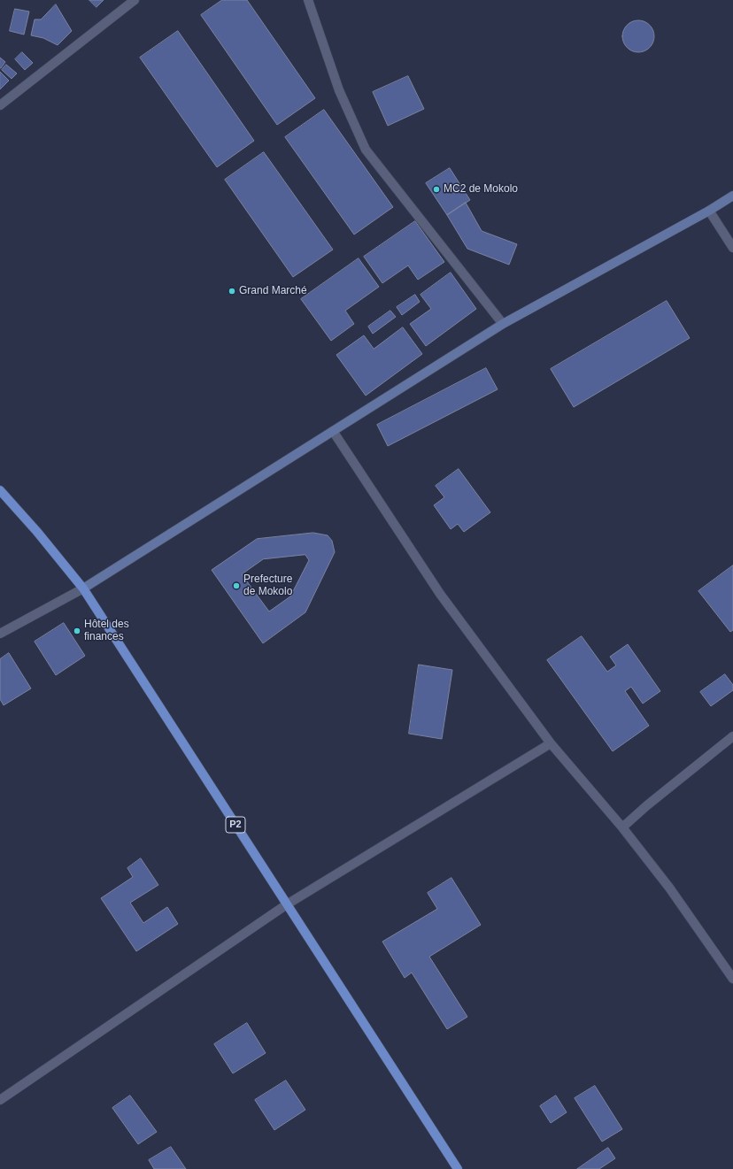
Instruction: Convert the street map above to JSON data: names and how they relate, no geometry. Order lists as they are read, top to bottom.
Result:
{
  "streets": {
    "main road": ["P2"]
  },
  "places": [
    "MC2 de Mokolo",
    "Grand Marché",
    "Prefecture de Mokolo",
    "Hôtel des finances"
  ]
}
